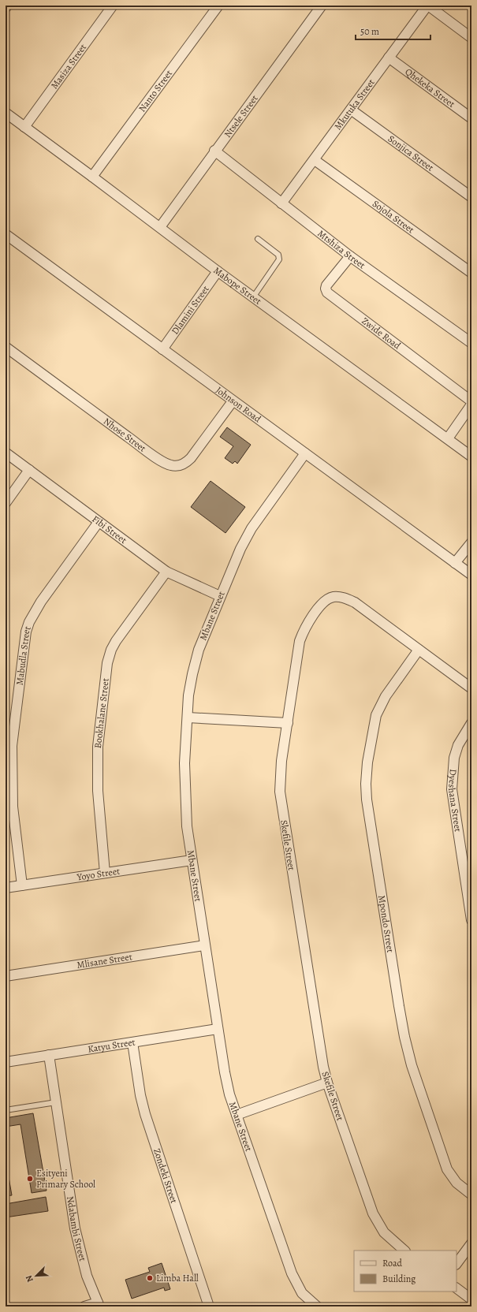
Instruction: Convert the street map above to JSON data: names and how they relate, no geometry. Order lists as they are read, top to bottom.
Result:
{
  "streets": {
    "street": [
      "Masiza Street",
      "Qhekeka Street",
      "Nanto Street",
      "Mkutuka Street",
      "Ntsele Street",
      "Sonjica Street",
      "Sojola Street",
      "Mtshiza Street",
      "Mabope Street",
      "Dlamini Street",
      "Zwide Road",
      "Johnson Road",
      "Nhose Street",
      "Fibi Street",
      "Mbane Street",
      "Mabudla Street",
      "Bookhalane Street",
      "Dyeshana Street",
      "Skefile Street",
      "Yoyo Street",
      "Mpondo Street",
      "Mlisane Street",
      "Katyu Street",
      "Zondeki Street",
      "Ndabambi Street"
    ]
  },
  "crossings": [
    ["Masiza Street", "Mabope Street"],
    ["Qhekeka Street", "Mkutuka Street"],
    ["Nanto Street", "Mabope Street"],
    ["Mkutuka Street", "Sonjica Street"],
    ["Mkutuka Street", "Sojola Street"],
    ["Mkutuka Street", "Mtshiza Street"],
    ["Ntsele Street", "Mtshiza Street"],
    ["Ntsele Street", "Mabope Street"],
    ["Mtshiza Street", "Zwide Road"],
    ["Mabope Street", "Dlamini Street"],
    ["Dlamini Street", "Johnson Road"],
    ["Johnson Road", "Nhose Street"],
    ["Johnson Road", "Mbane Street"],
    ["Fibi Street", "Mbane Street"],
    ["Fibi Street", "Mabudla Street"],
    ["Fibi Street", "Bookhalane Street"],
    ["Mbane Street", "Yoyo Street"],
    ["Mbane Street", "Mlisane Street"],
    ["Mbane Street", "Katyu Street"],
    ["Mabudla Street", "Yoyo Street"],
    ["Bookhalane Street", "Yoyo Street"],
    ["Skefile Street", "Mpondo Street"],
    ["Katyu Street", "Zondeki Street"],
    ["Katyu Street", "Ndabambi Street"]
  ],
  "places": ["Esityeni Primary School", "Limba Hall"],
  "legend": ["Road", "Building"],
  "scale_bar": "50 m",
  "north": "bottom left"
}
